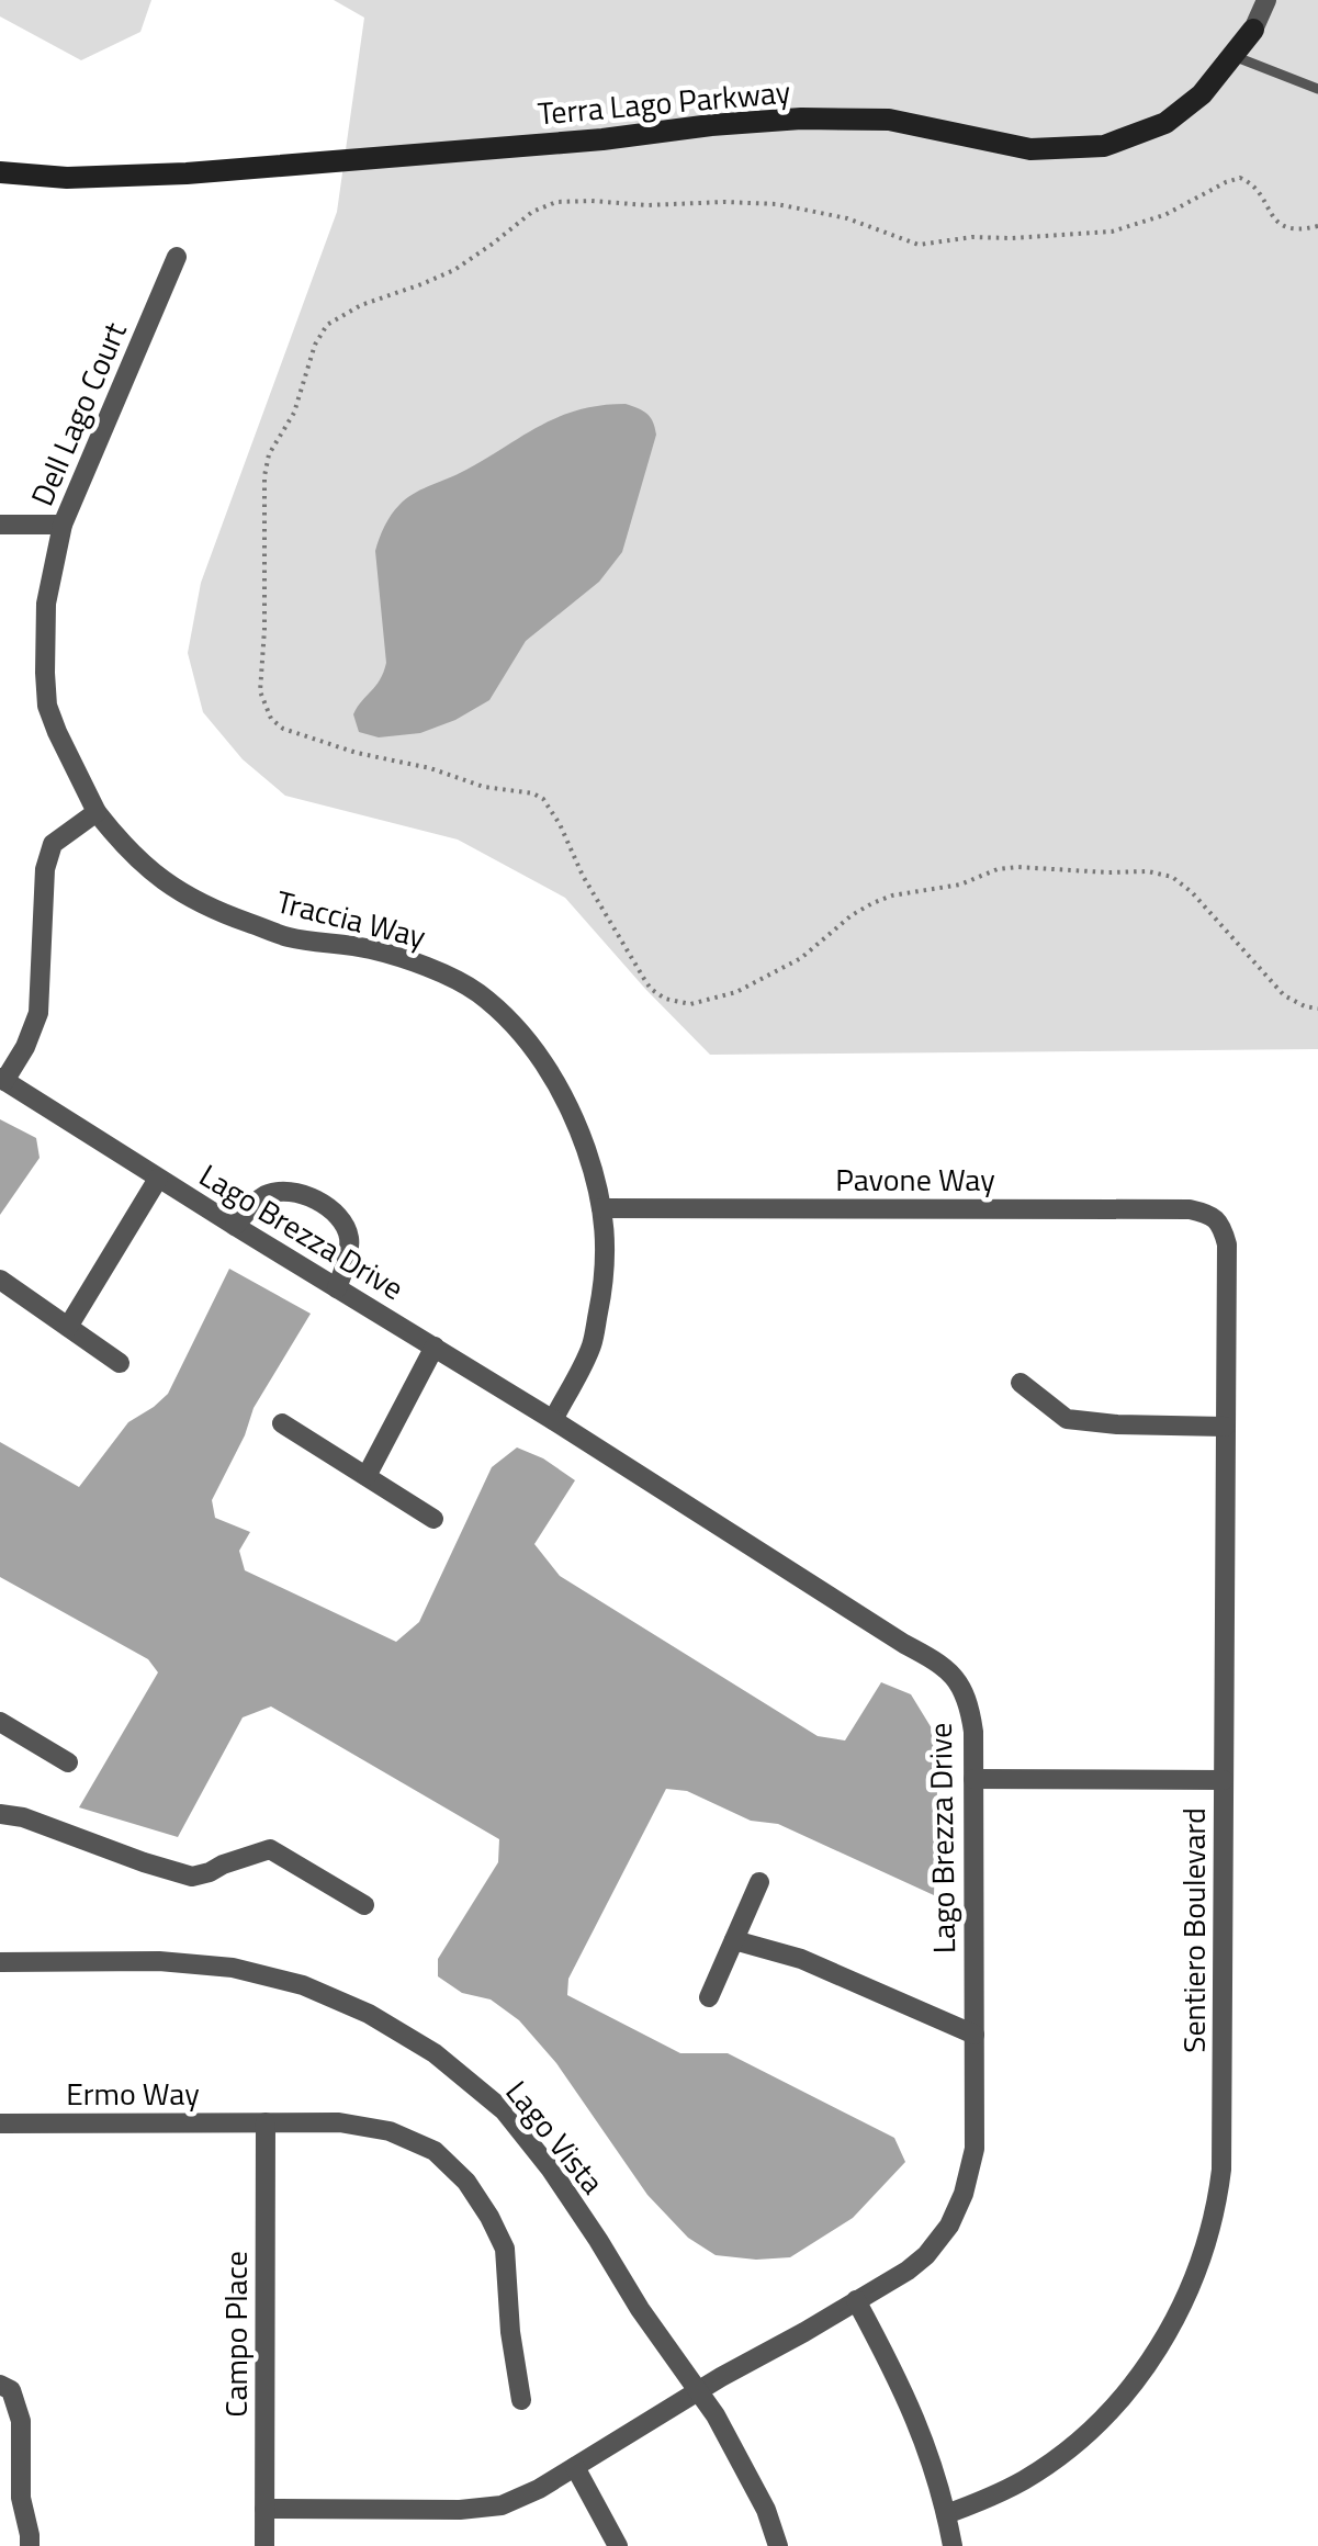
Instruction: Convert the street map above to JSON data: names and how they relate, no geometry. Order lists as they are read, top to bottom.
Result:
{
  "streets": {
    "street": [
      "Terra Lago Parkway",
      "Dell Lago Court",
      "Traccia Way",
      "Pavone Way",
      "Lago Brezza Drive",
      "Sentiero Boulevard",
      "Ermo Way",
      "Lago Vista",
      "Campo Place"
    ]
  },
  "crossings": [
    ["Dell Lago Court", "Traccia Way"],
    ["Traccia Way", "Pavone Way"],
    ["Traccia Way", "Lago Brezza Drive"],
    ["Pavone Way", "Sentiero Boulevard"],
    ["Lago Brezza Drive", "Lago Vista"],
    ["Lago Brezza Drive", "Campo Place"],
    ["Ermo Way", "Campo Place"]
  ]
}
